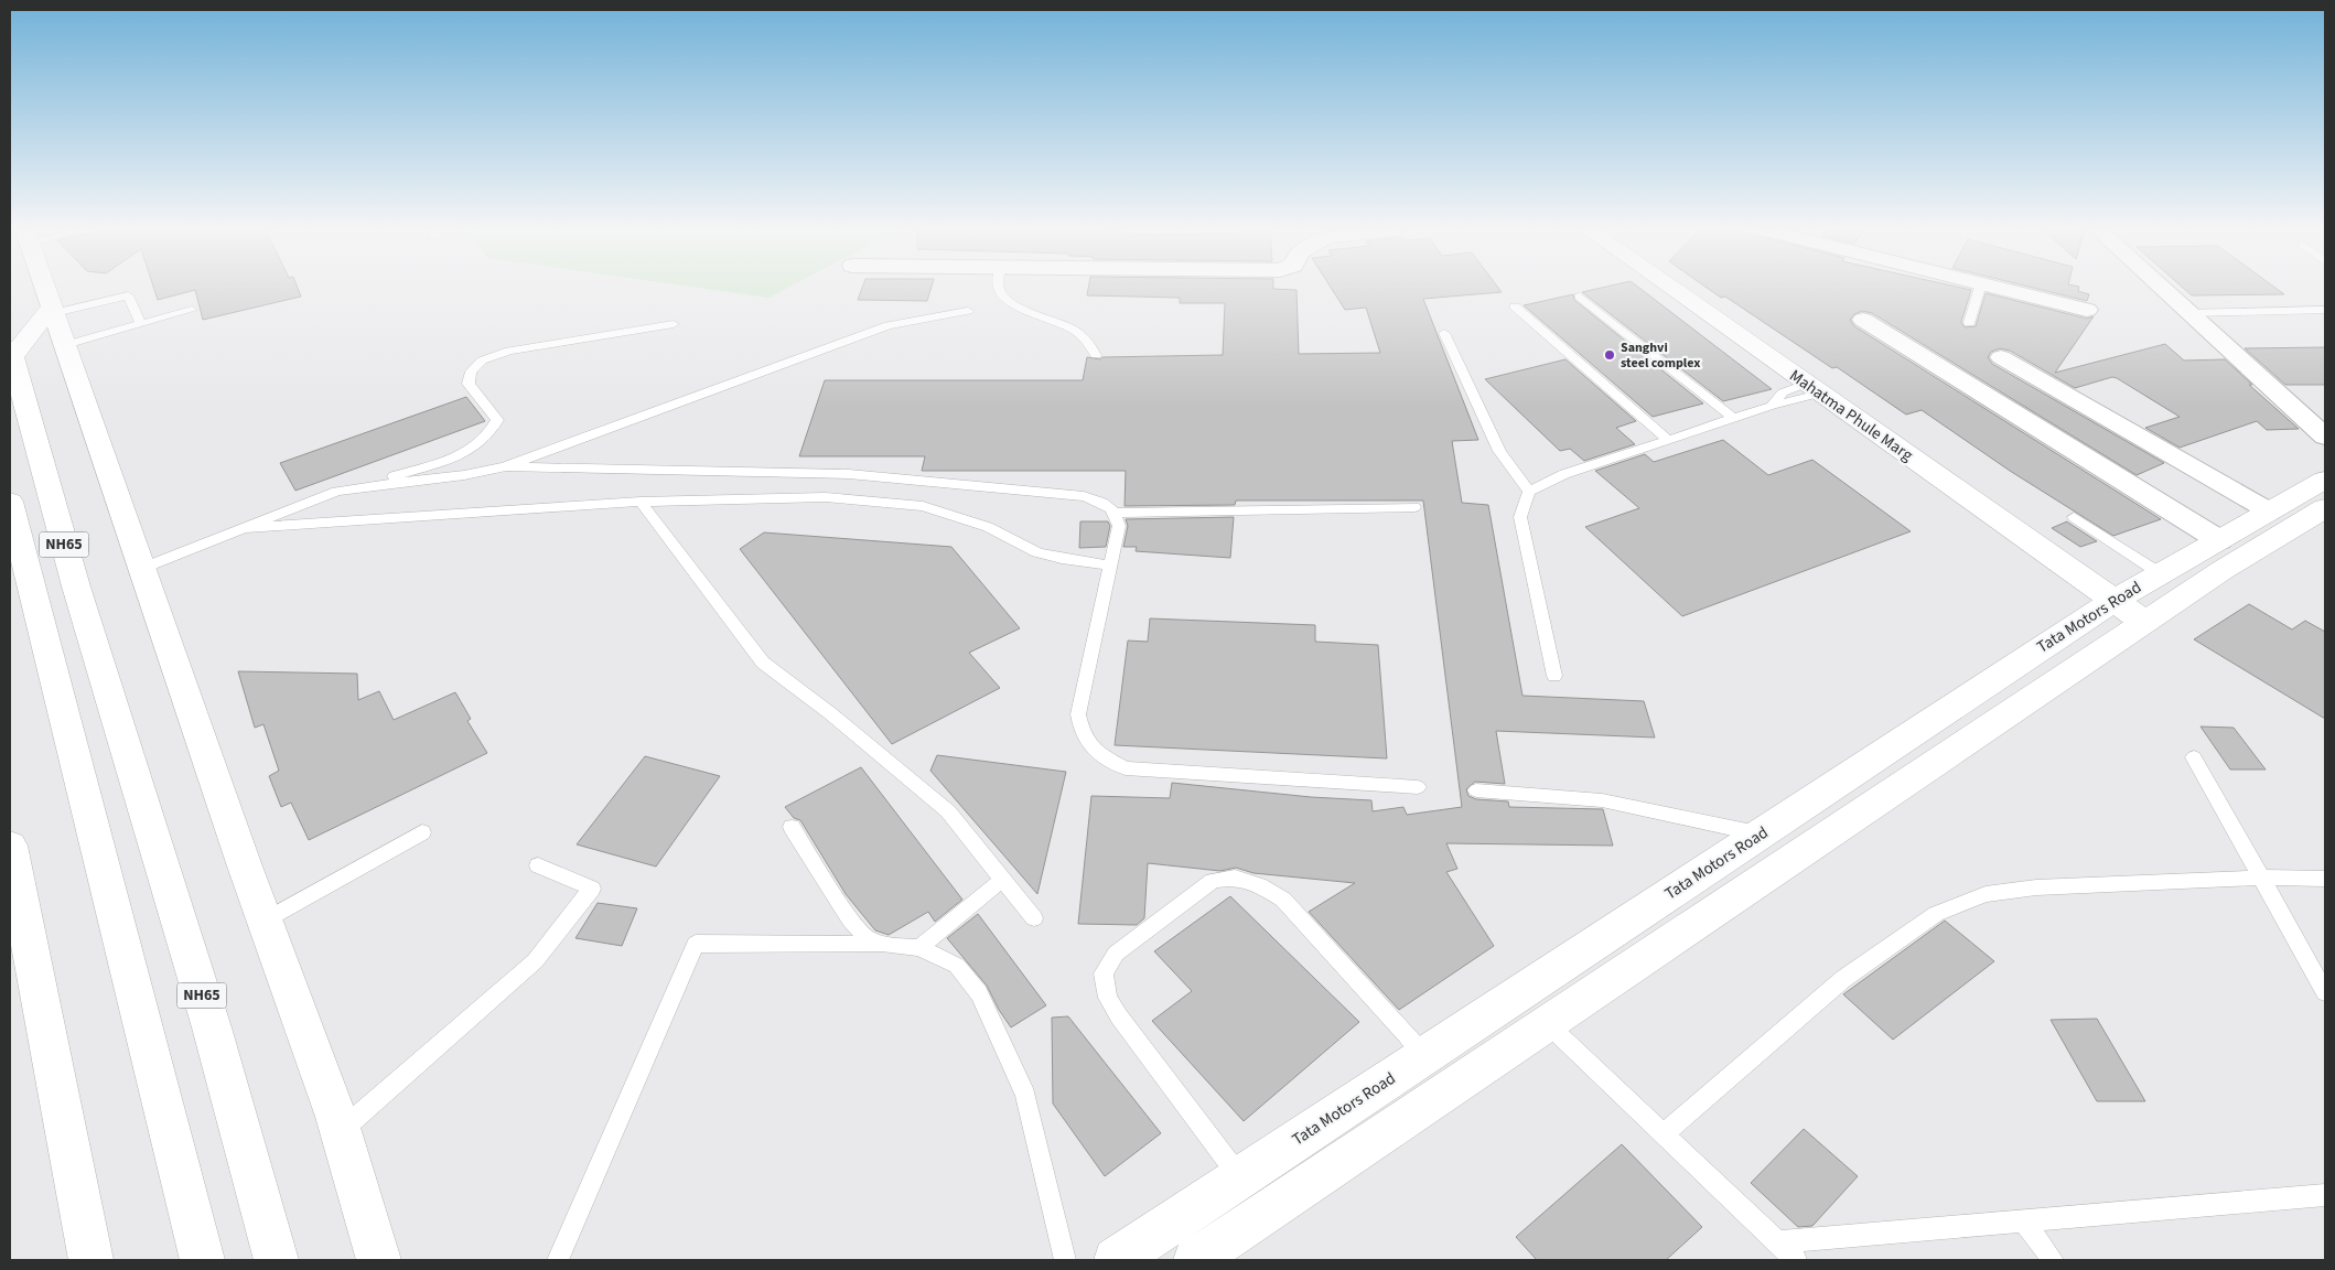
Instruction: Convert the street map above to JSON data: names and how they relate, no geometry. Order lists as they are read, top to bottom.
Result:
{
  "streets": {
    "main road": ["Mahatma Phule Marg", "NH65", "Tata Motors Road"]
  },
  "crossings": [
    ["Mahatma Phule Marg", "Tata Motors Road"]
  ],
  "places": ["Sanghvi steel complex"]
}
